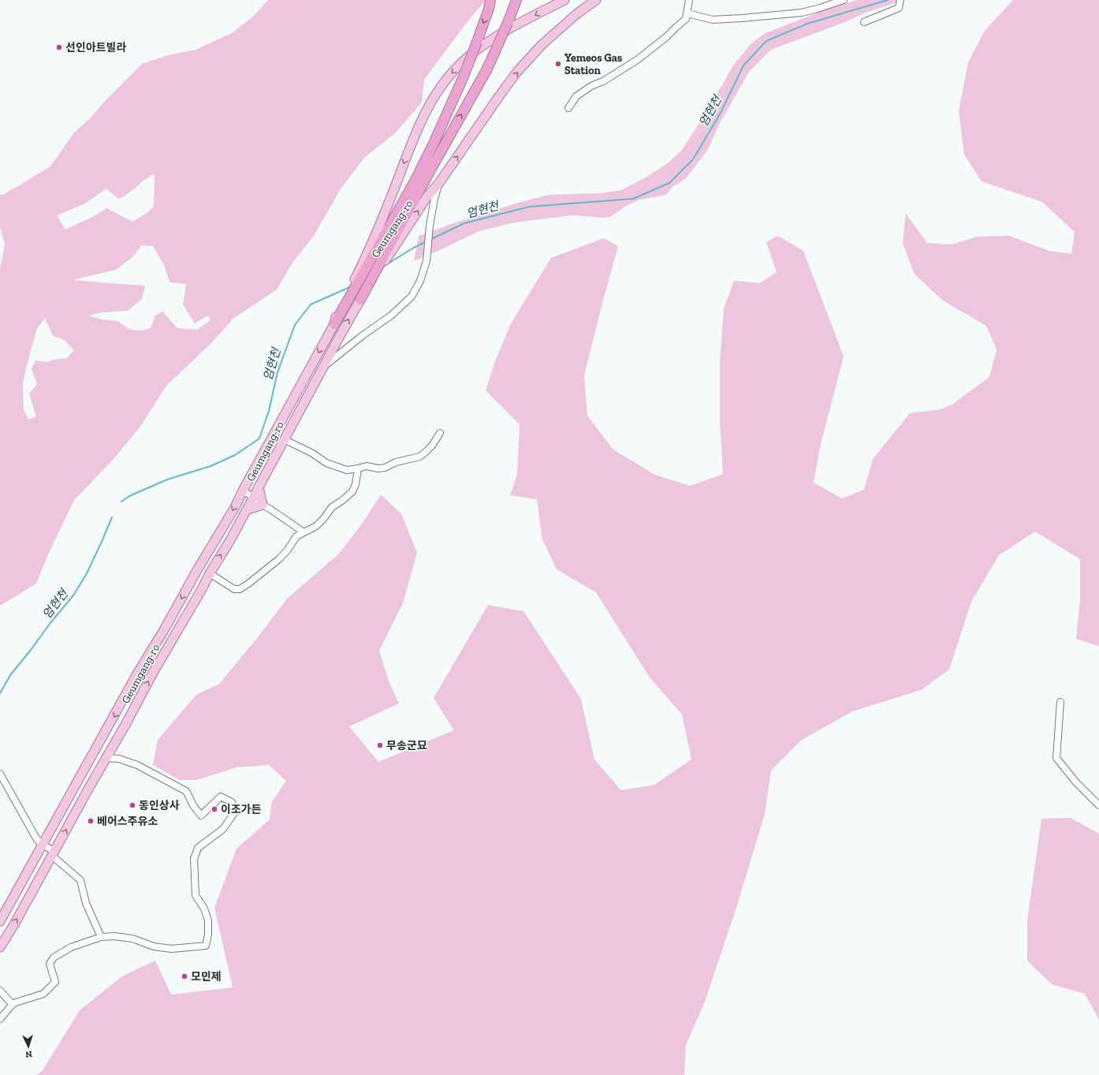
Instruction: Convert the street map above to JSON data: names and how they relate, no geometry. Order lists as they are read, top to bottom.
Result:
{
  "streets": {
    "main road": ["Geumgang-ro"]
  },
  "water": ["엄현천"],
  "places": [
    "선인아트빌라",
    "Yemeos Gas Station",
    "무송군묘",
    "동인상사",
    "이조가든",
    "베어스주유소",
    "모민제"
  ],
  "north": "bottom"
}
